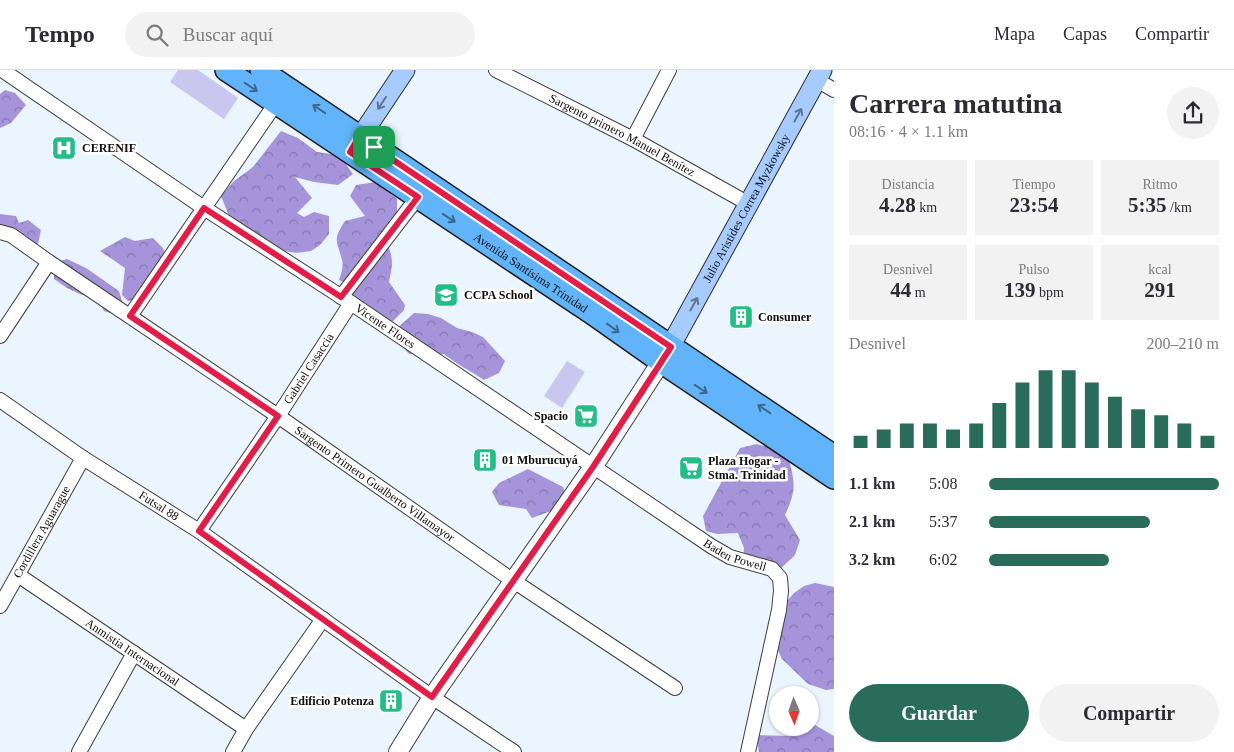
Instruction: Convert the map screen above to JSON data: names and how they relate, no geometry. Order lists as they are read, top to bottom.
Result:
{
  "streets": {
    "main road": ["Julio Aristides Correa Myzkowsky", "Avenida Santísima Trinidad"],
    "street": [
      "Sargento primero Manuel Benítez",
      "Vicente Flores",
      "Gabriel Casaccia",
      "Sargento Primero Gualberto Villamayor",
      "Futsal 88",
      "Cordillera Aguarague",
      "Baden Powell",
      "Anmistia Internacional"
    ]
  },
  "crossings": [
    ["Sargento primero Manuel Benítez", "Julio Aristides Correa Myzkowsky"],
    ["Julio Aristides Correa Myzkowsky", "Avenida Santísima Trinidad"],
    ["Julio Aristides Correa Myzkowsky", "Vicente Flores"],
    ["Julio Aristides Correa Myzkowsky", "Sargento Primero Gualberto Villamayor"],
    ["Julio Aristides Correa Myzkowsky", "Futsal 88"],
    ["Julio Aristides Correa Myzkowsky", "Baden Powell"],
    ["Avenida Santísima Trinidad", "Gabriel Casaccia"],
    ["Vicente Flores", "Gabriel Casaccia"],
    ["Vicente Flores", "Baden Powell"],
    ["Gabriel Casaccia", "Sargento Primero Gualberto Villamayor"],
    ["Gabriel Casaccia", "Futsal 88"],
    ["Futsal 88", "Cordillera Aguarague"],
    ["Cordillera Aguarague", "Anmistia Internacional"]
  ],
  "one_way": ["Julio Aristides Correa Myzkowsky"],
  "places": {
    "hospital": ["CERENIF"],
    "school or university": ["CCPA School"],
    "building": ["Consumer", "01 Mburucuyá", "Edificio Potenza"],
    "supermarket": ["Spacio", "Plaza Hogar - Stma. Trinidad"]
  },
  "north": "bottom",
  "page": {
    "header": "Tempo",
    "search": "Buscar aquí",
    "nav": ["Mapa", "Capas", "Compartir"],
    "heading": ["Carrera matutina", "08:16 · 4 × 1.1 km"],
    "stats": [
      ["Distancia", "4.28 km"],
      ["Tiempo", "23:54"],
      ["Ritmo", "5:35 /km"],
      ["Desnivel", "44 m"],
      ["Pulso", "139 bpm"],
      ["kcal", "291"]
    ],
    "chart": ["Desnivel", "200–210 m"],
    "list": [
      {
        "name": "1.1 km",
        "note": "5:08"
      },
      {
        "name": "2.1 km",
        "note": "5:37"
      },
      {
        "name": "3.2 km",
        "note": "6:02"
      }
    ],
    "buttons": ["Guardar", "Compartir"]
  }
}
